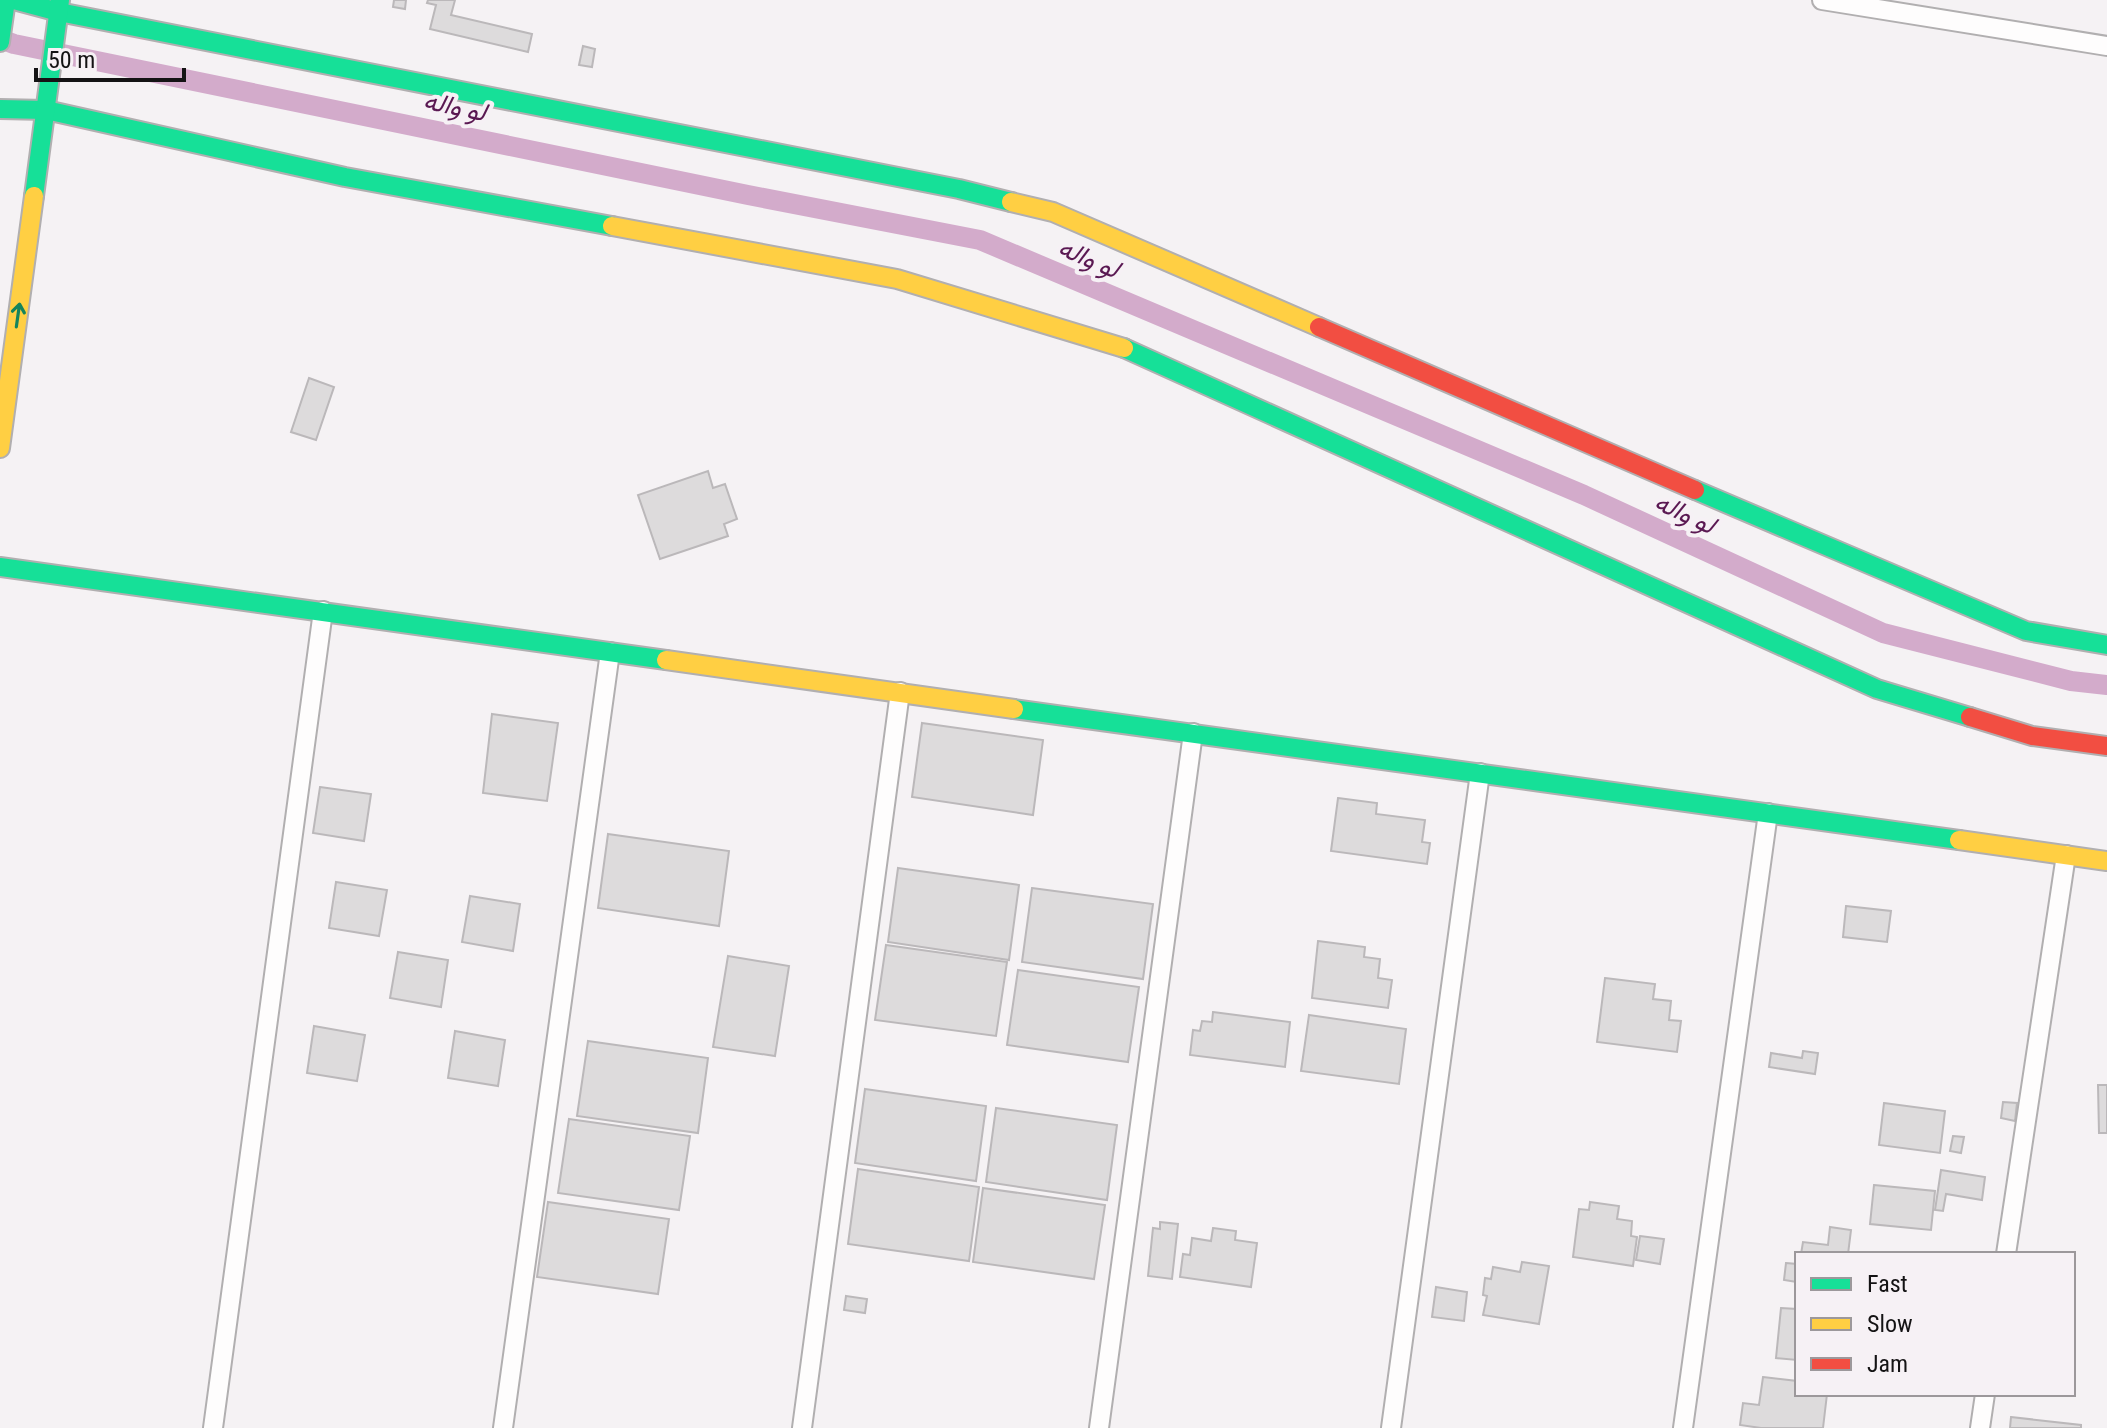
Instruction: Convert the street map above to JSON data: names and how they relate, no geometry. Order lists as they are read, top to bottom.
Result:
{
  "water": ["لو واله"],
  "legend": ["Fast", "Slow", "Jam"],
  "scale_bar": "50 m"
}
